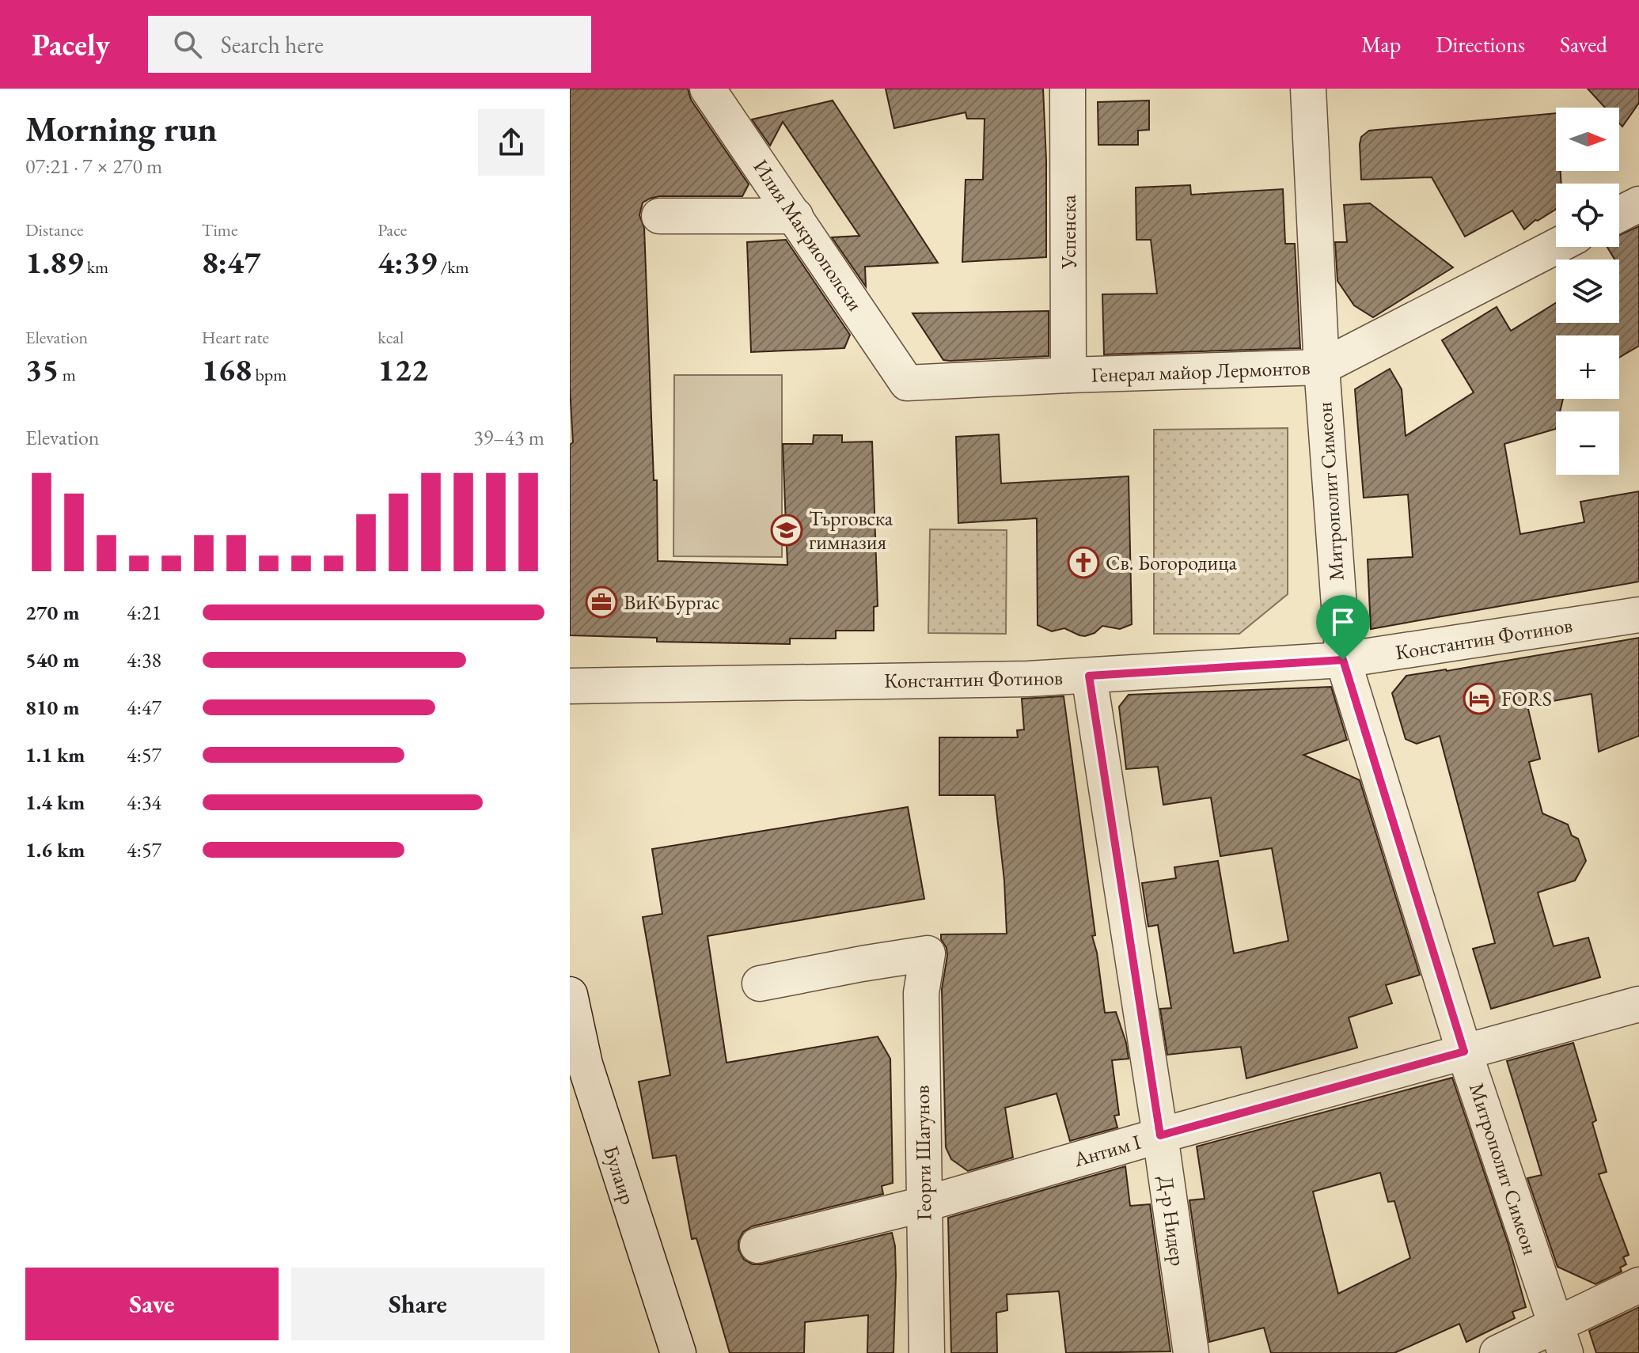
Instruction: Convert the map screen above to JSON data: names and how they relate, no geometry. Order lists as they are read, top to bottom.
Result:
{
  "streets": {
    "street": [
      "Успенска",
      "Илия Макриополски",
      "Генерал майор Лермонтов",
      "Митрополит Симеон",
      "Константин Фотинов",
      "Антим I",
      "Георги Шагунов",
      "Булаир",
      "Д-р Нидер"
    ]
  },
  "crossings": [
    ["Успенска", "Генерал майор Лермонтов"],
    ["Илия Макриополски", "Генерал майор Лермонтов"],
    ["Генерал майор Лермонтов", "Митрополит Симеон"],
    ["Митрополит Симеон", "Константин Фотинов"],
    ["Митрополит Симеон", "Антим I"],
    ["Константин Фотинов", "Д-р Нидер"],
    ["Антим I", "Георги Шагунов"],
    ["Антим I", "Д-р Нидер"]
  ],
  "places": {
    "school or university": ["Търговска гимназия"],
    "church": ["Св. Богородица"],
    "office": ["ВиК Бургас"],
    "hotel": ["FORS"]
  },
  "north": "right",
  "page": {
    "header": "Pacely",
    "search": "Search here",
    "nav": ["Map", "Directions", "Saved"],
    "heading": ["Morning run", "07:21 · 7 × 270 m"],
    "map_buttons": ["+", "−"],
    "stats": [
      ["Distance", "1.89 km"],
      ["Time", "8:47"],
      ["Pace", "4:39 /km"],
      ["Elevation", "35 m"],
      ["Heart rate", "168 bpm"],
      ["kcal", "122"]
    ],
    "chart": ["Elevation", "39–43 m"],
    "list": [
      {
        "name": "270 m",
        "note": "4:21"
      },
      {
        "name": "540 m",
        "note": "4:38"
      },
      {
        "name": "810 m",
        "note": "4:47"
      },
      {
        "name": "1.1 km",
        "note": "4:57"
      },
      {
        "name": "1.4 km",
        "note": "4:34"
      },
      {
        "name": "1.6 km",
        "note": "4:57"
      }
    ],
    "buttons": ["Save", "Share"]
  }
}
